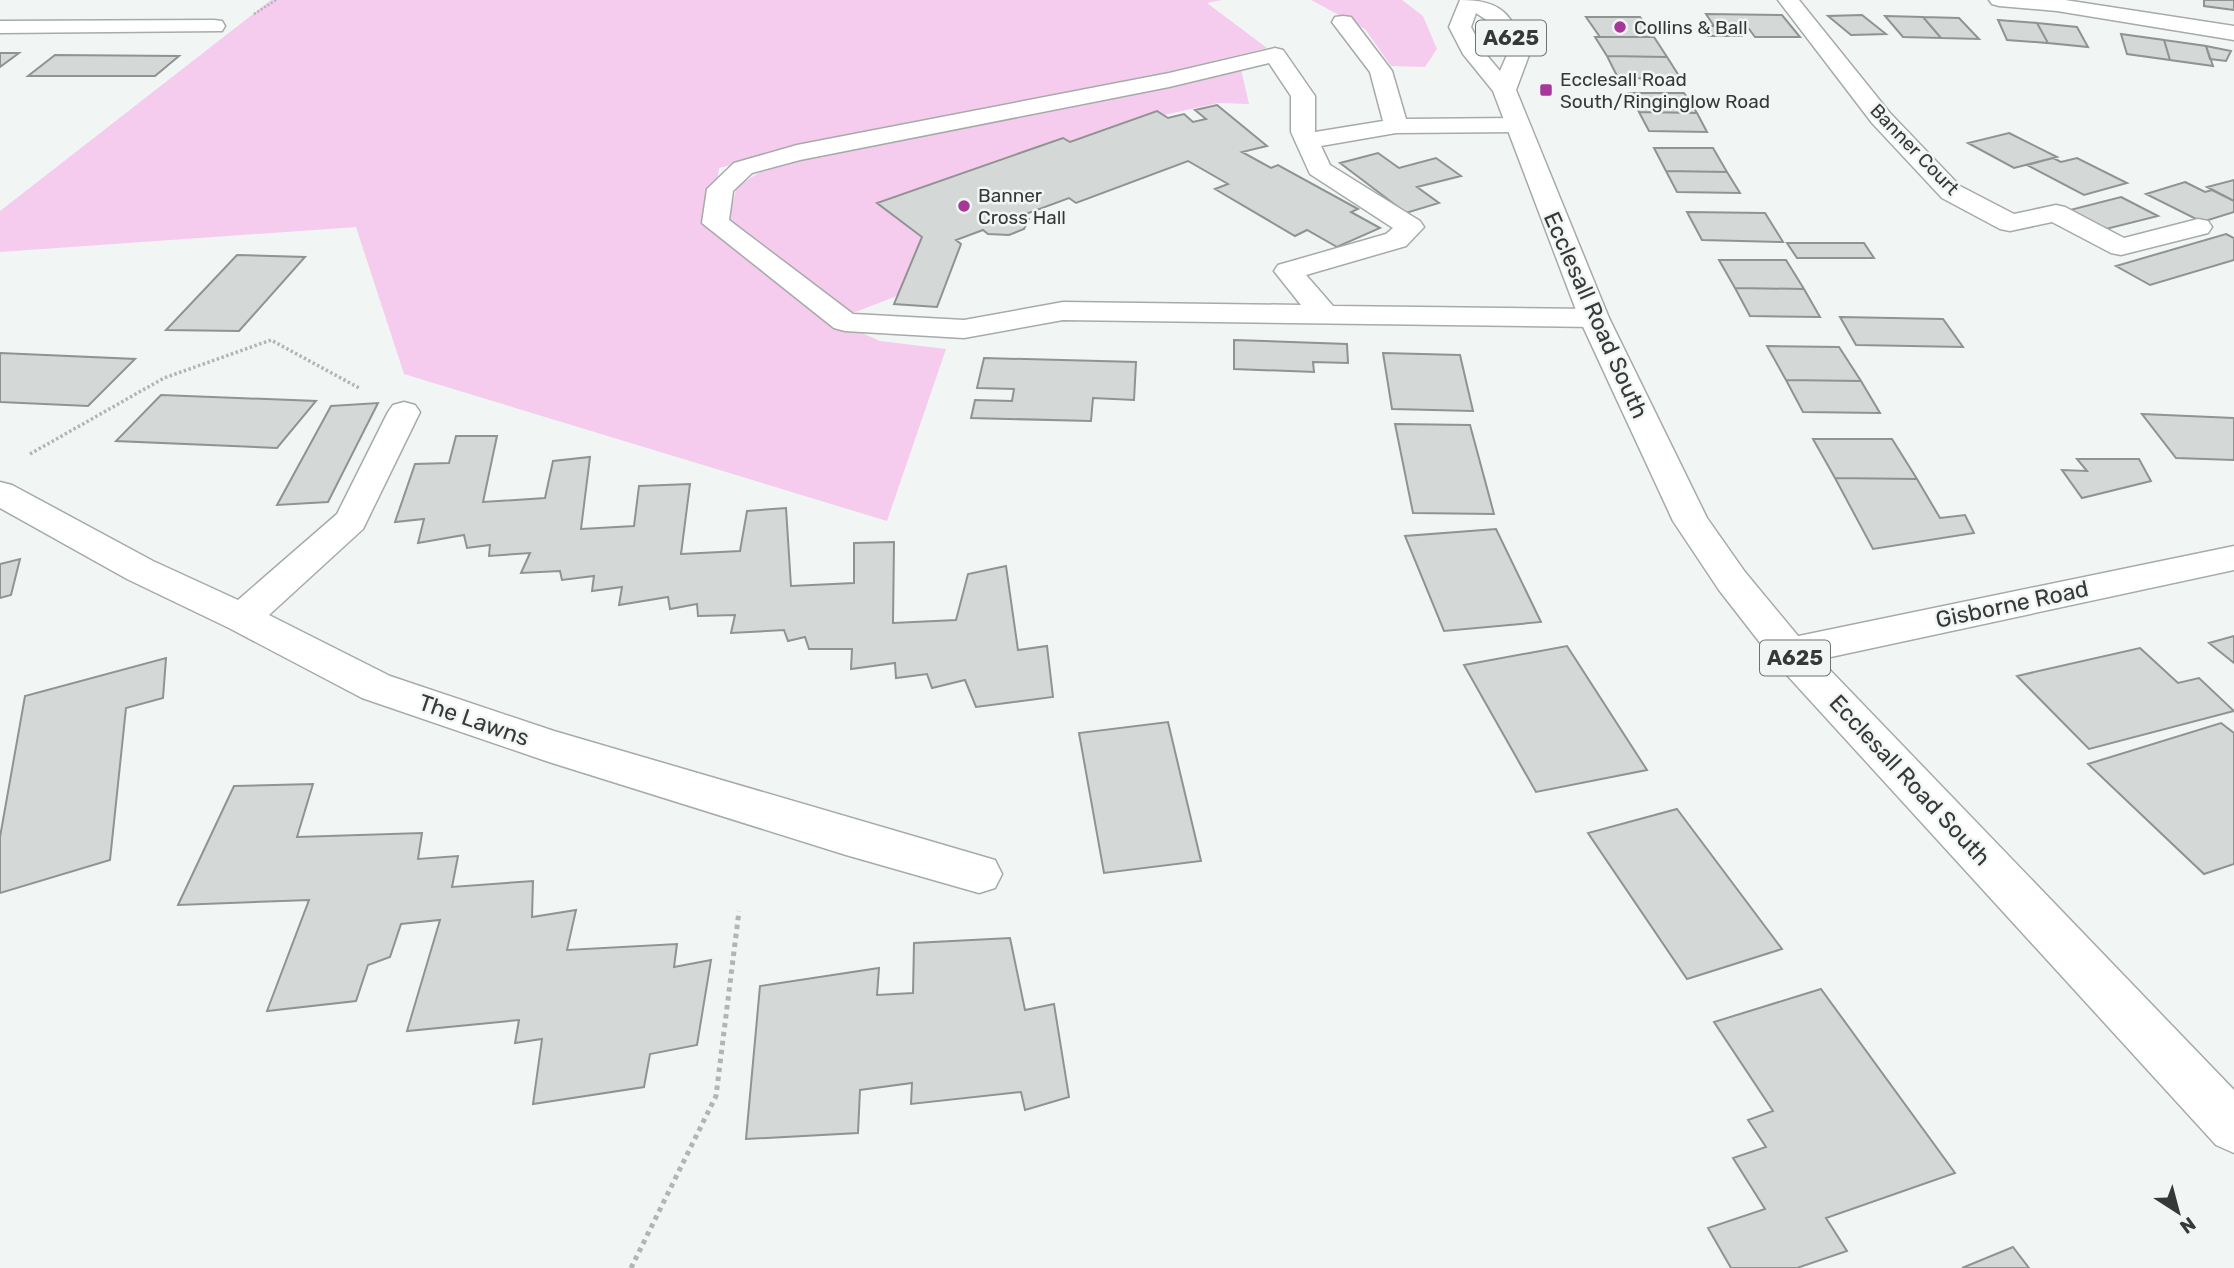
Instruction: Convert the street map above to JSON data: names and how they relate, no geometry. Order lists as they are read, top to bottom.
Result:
{
  "streets": {
    "street": [
      "A625",
      "Banner Court",
      "Ecclesall Road South",
      "Gisborne Road",
      "The Lawns"
    ]
  },
  "crossings": [
    ["Ecclesall Road South", "Gisborne Road"]
  ],
  "places": {
    "other": ["Collins & Ball", "Banner Cross Hall"],
    "transit": ["Ecclesall Road South/Ringinglow Road"]
  },
  "north": "bottom right"
}
